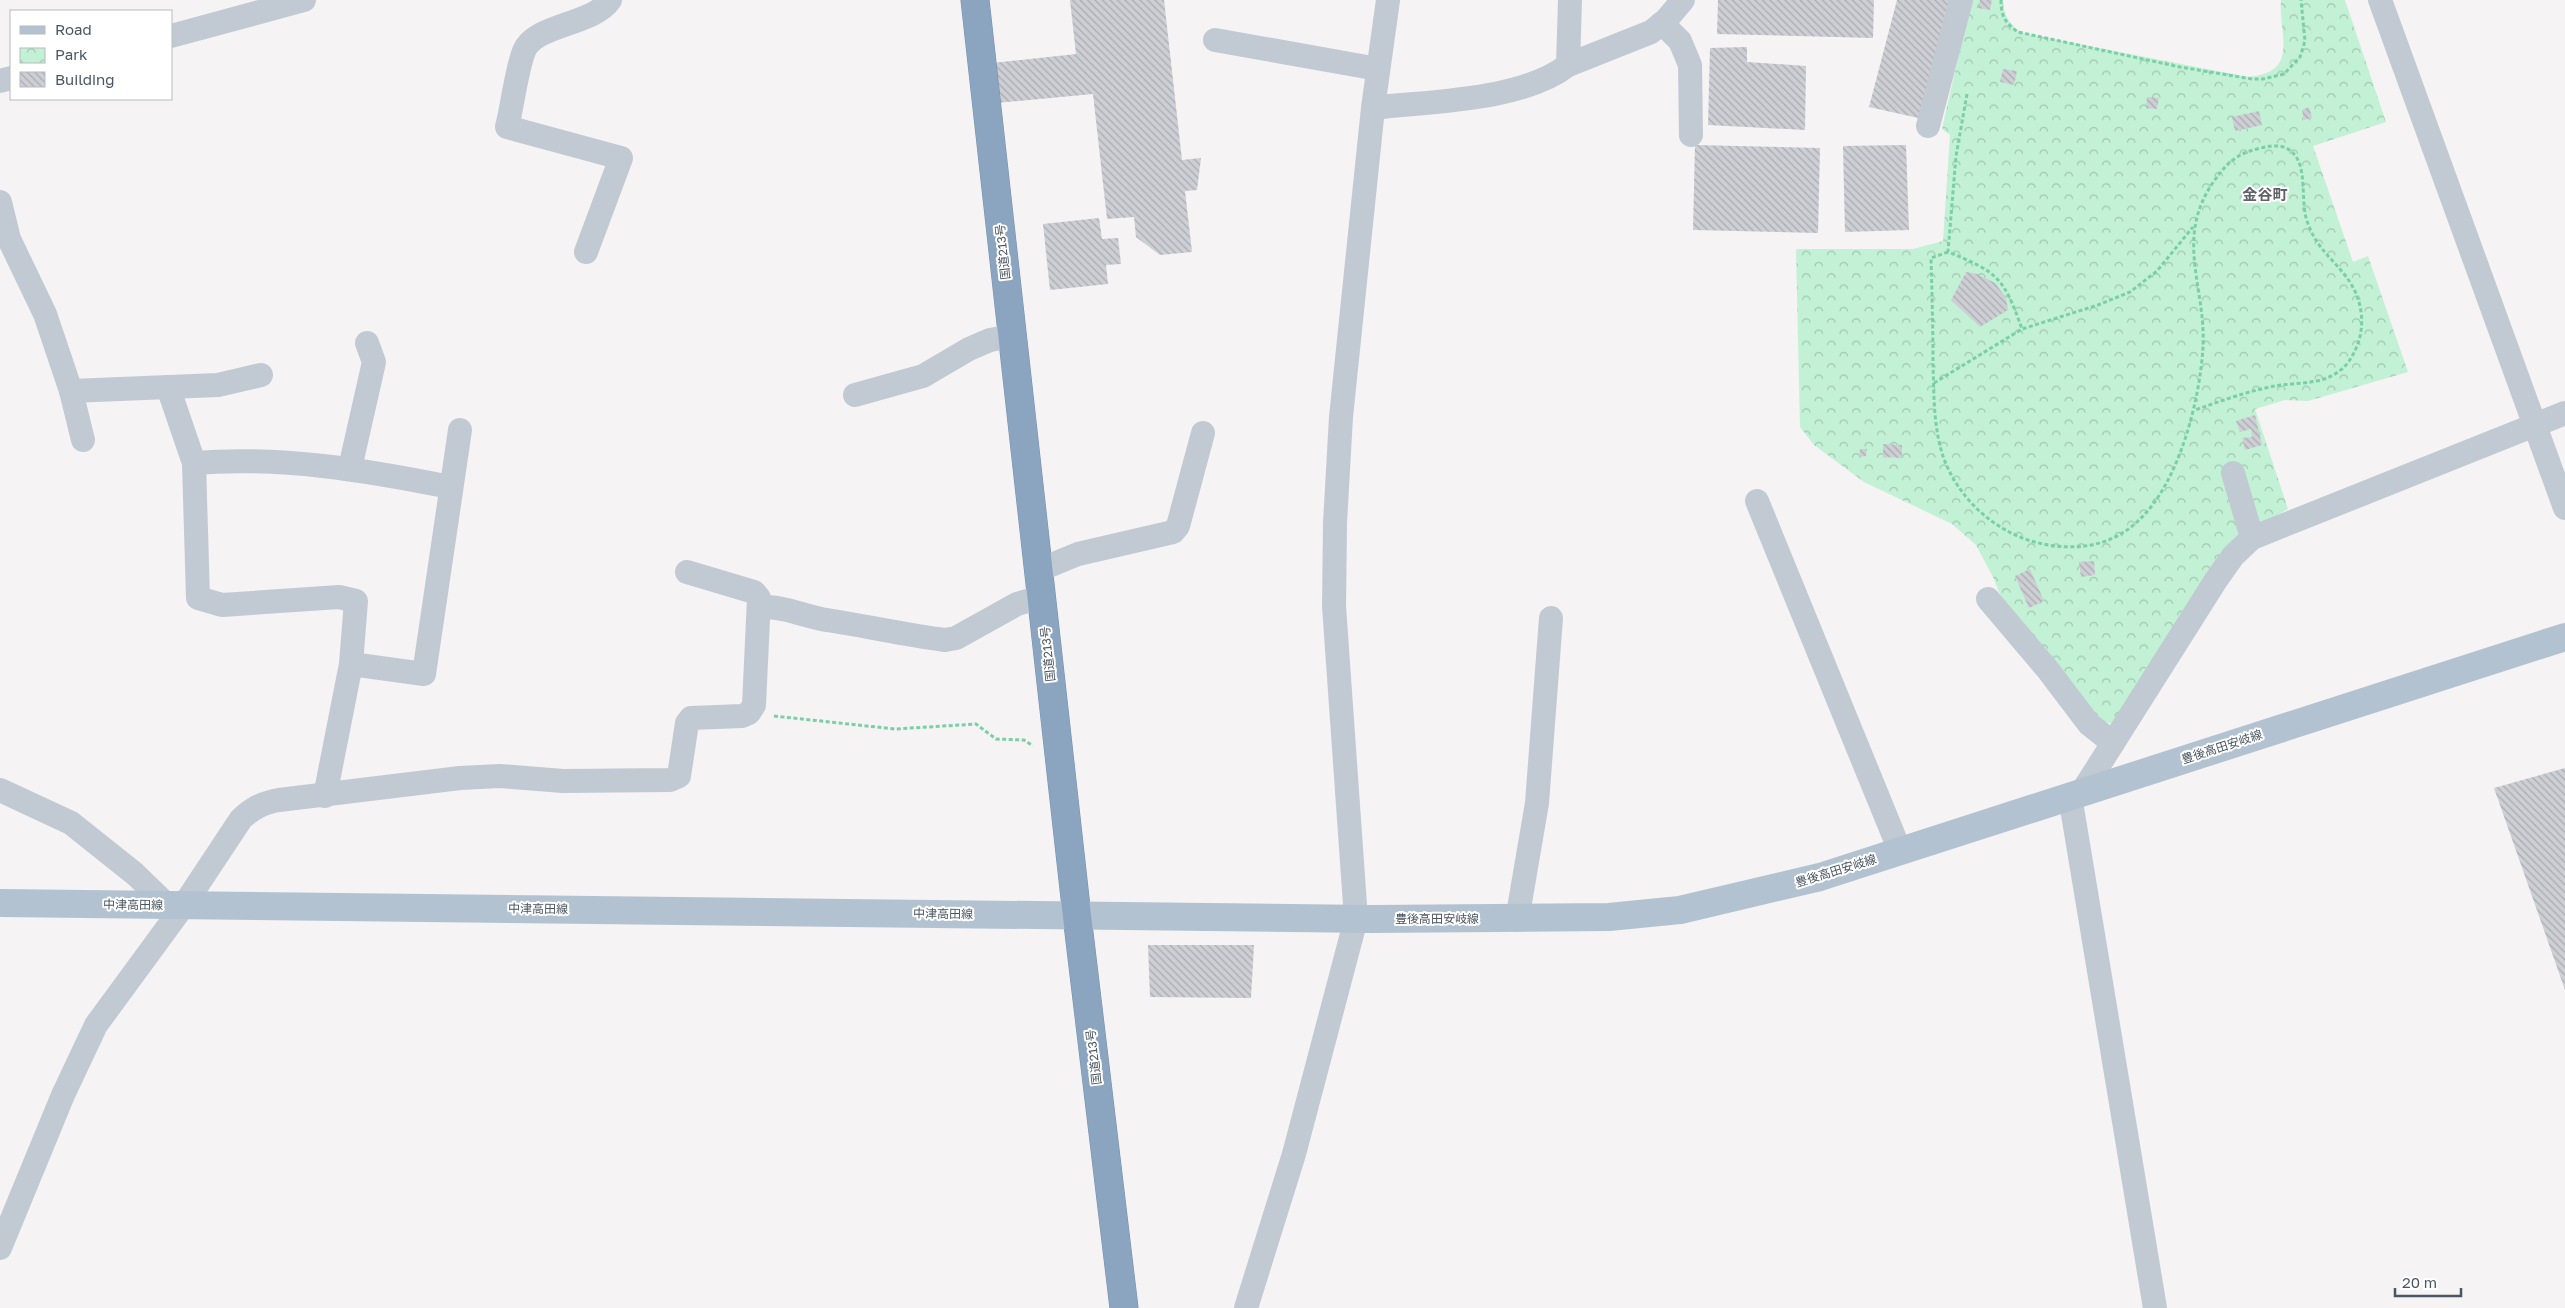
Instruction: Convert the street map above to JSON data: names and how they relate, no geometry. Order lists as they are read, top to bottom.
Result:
{
  "streets": {
    "highway": ["国道213号"],
    "main road": ["豊後高田安岐線", "中津高田線"]
  },
  "crossings": [
    ["国道213号", "豊後高田安岐線"],
    ["国道213号", "中津高田線"],
    ["豊後高田安岐線", "中津高田線"]
  ],
  "districts": ["金谷町"],
  "legend": ["Road", "Park", "Building"],
  "scale_bar": "20 m"
}
